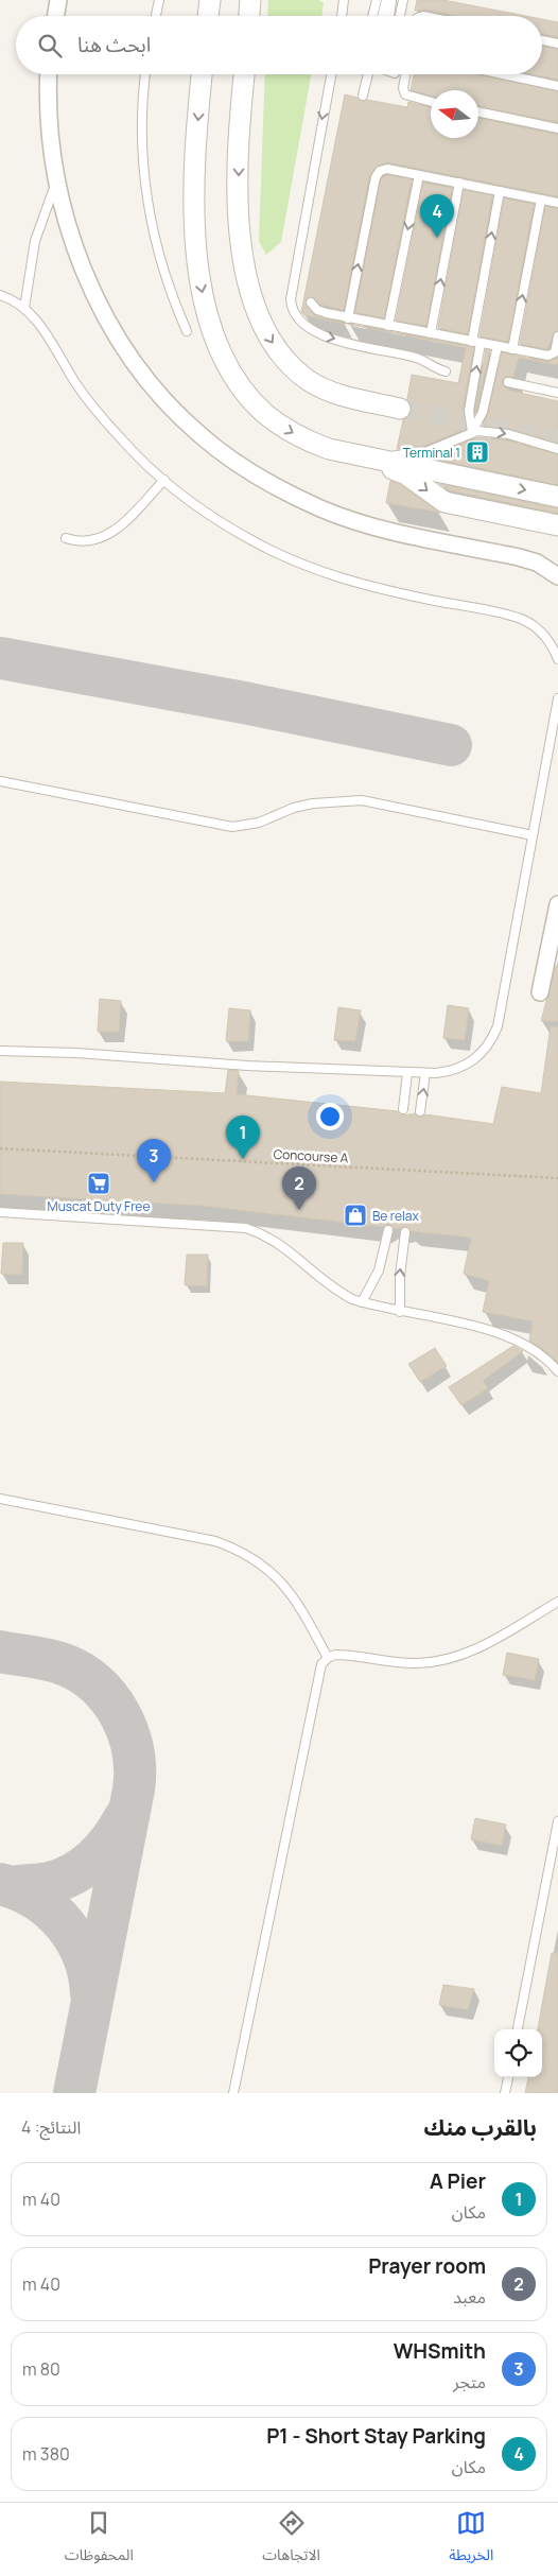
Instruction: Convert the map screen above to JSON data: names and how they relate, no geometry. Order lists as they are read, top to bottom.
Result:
{
  "streets": {
    "path": ["Concourse A"]
  },
  "places": {
    "building": ["Terminal 1"],
    "supermarket": ["Muscat Duty Free"],
    "shop": ["Be relax"]
  },
  "north": "left",
  "page": {
    "search": "ابحث هنا",
    "pins": [
      "4",
      "1",
      "3",
      "2"
    ],
    "heading": ["بالقرب منك", "النتائج: 4"],
    "list": [
      {
        "mark": "1",
        "name": "A Pier",
        "note": "مكان",
        "value": "40 m"
      },
      {
        "mark": "2",
        "name": "Prayer room",
        "note": "معبد",
        "value": "40 m"
      },
      {
        "mark": "3",
        "name": "WHSmith",
        "note": "متجر",
        "value": "80 m"
      },
      {
        "mark": "4",
        "name": "P1 - Short Stay Parking",
        "note": "مكان",
        "value": "380 m"
      }
    ],
    "nav": ["الخريطة", "الاتجاهات", "المحفوظات"]
  }
}
